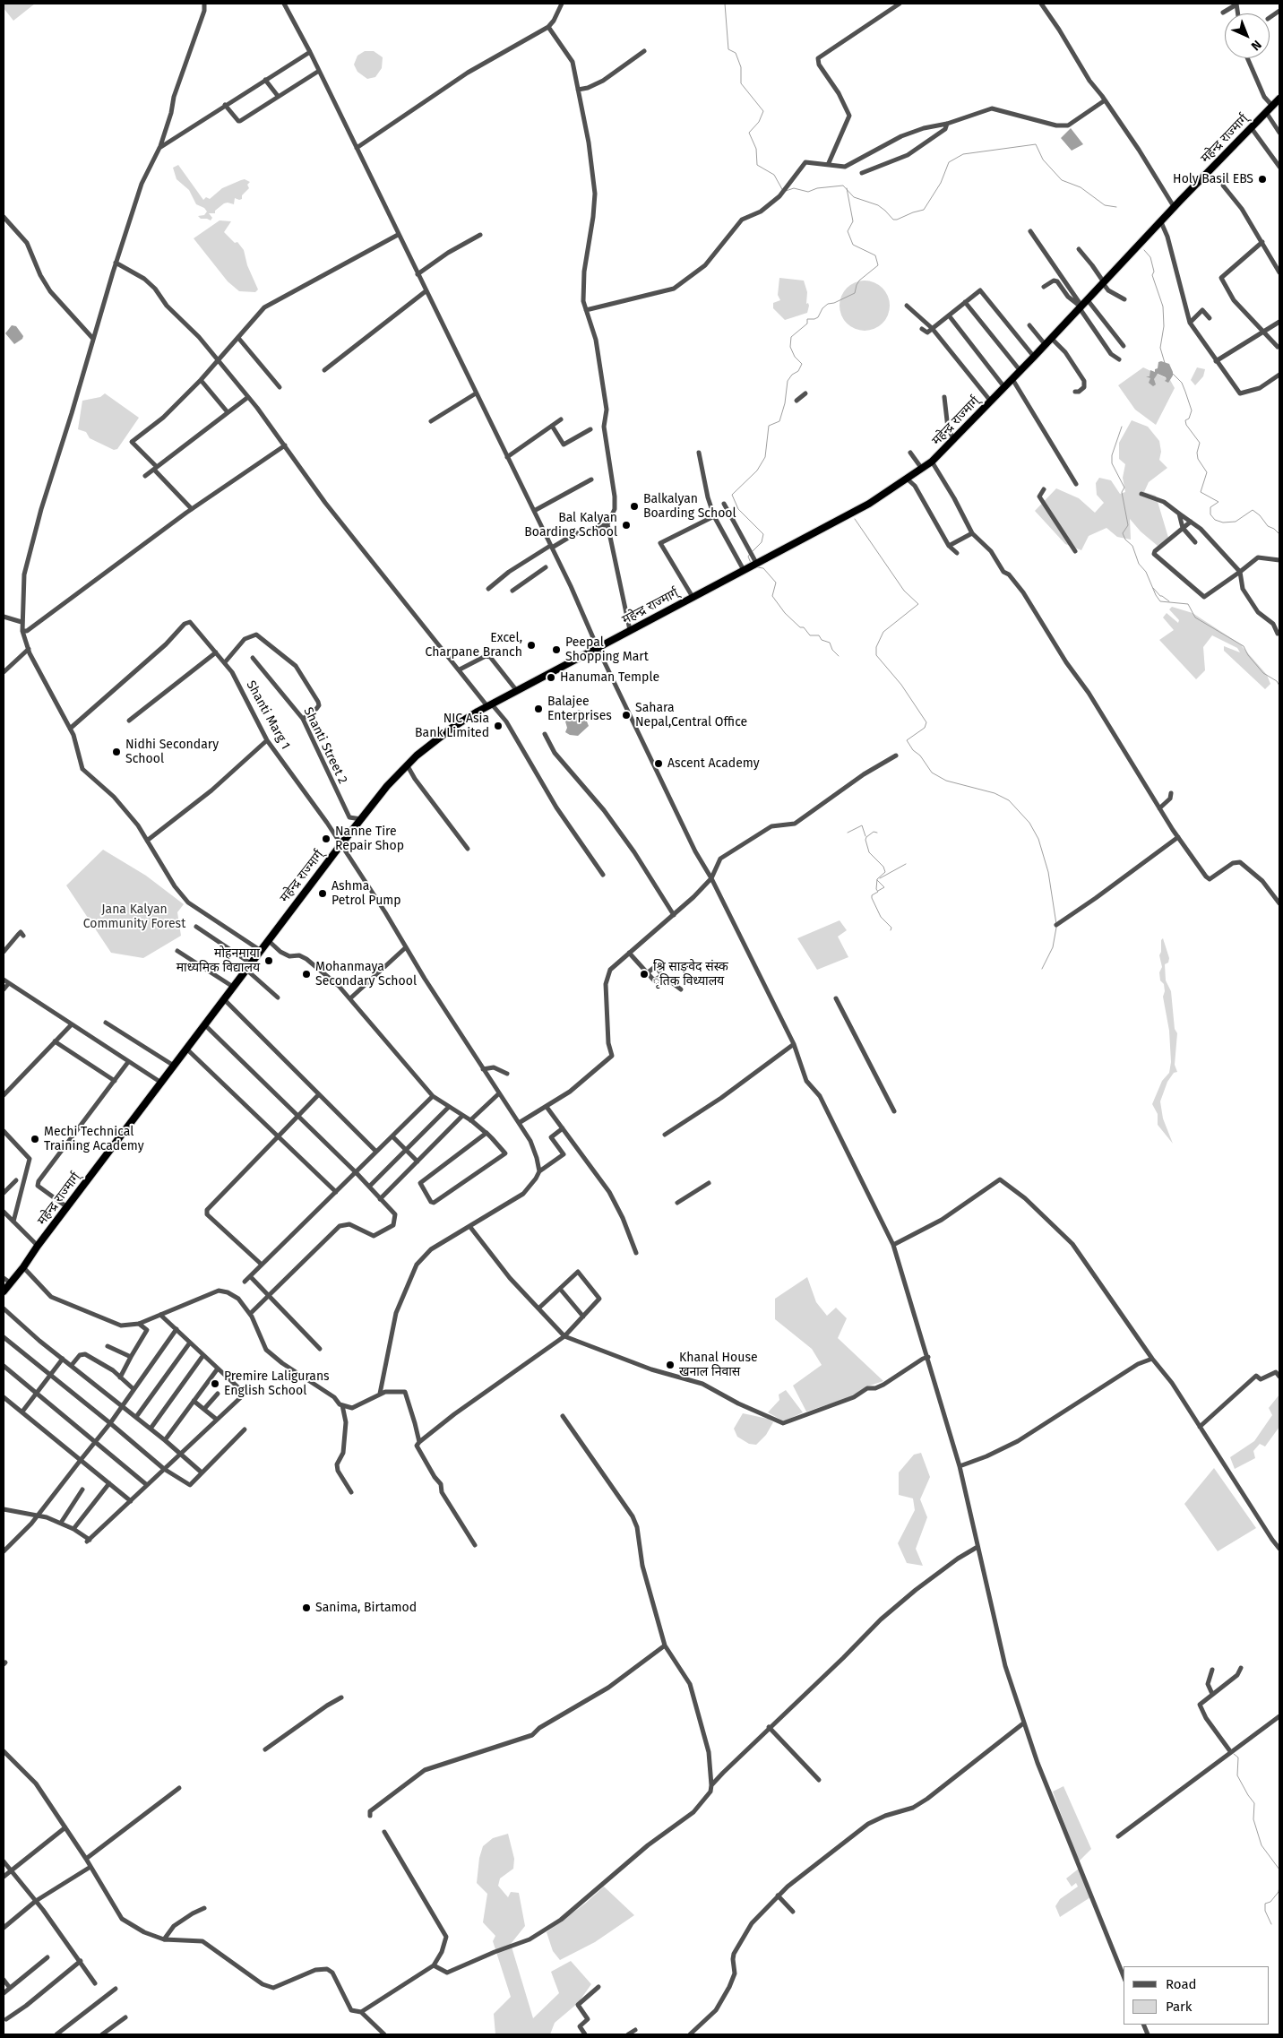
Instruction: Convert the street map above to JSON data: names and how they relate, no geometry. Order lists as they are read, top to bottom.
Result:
{
  "streets": {
    "highway": ["महेन्द्र राज्मार्ग्"],
    "street": ["Shanti Marg 1", "Shanti Street 2"]
  },
  "crossings": [
    ["महेन्द्र राज्मार्ग्", "Shanti Marg 1"],
    ["महेन्द्र राज्मार्ग्", "Shanti Street 2"]
  ],
  "parks": ["Jana Kalyan Community Forest"],
  "places": [
    "Holy Basil EBS",
    "Balkalyan Boarding School",
    "Bal Kalyan Boarding School",
    "Excel, Charpane Branch",
    "Peepal Shopping Mart",
    "Hanuman Temple",
    "Balajee Enterprises",
    "Sahara Nepal,Central Office",
    "NIC Asia Bank Limited",
    "Nidhi Secondary School",
    "Ascent Academy",
    "Nanne Tire Repair Shop",
    "Ashma Petrol Pump",
    "मोहनमाया माध्यमिक विद्यालय",
    "Mohanmaya Secondary School",
    "श्रि साङ्वेद संस्क ृतिक विध्यालय",
    "Mechi Technical Training Academy",
    "Khanal House खनाल निवास",
    "Premire Laligurans English School",
    "Sanima, Birtamod"
  ],
  "legend": ["Road", "Park"],
  "north": "bottom right"
}
